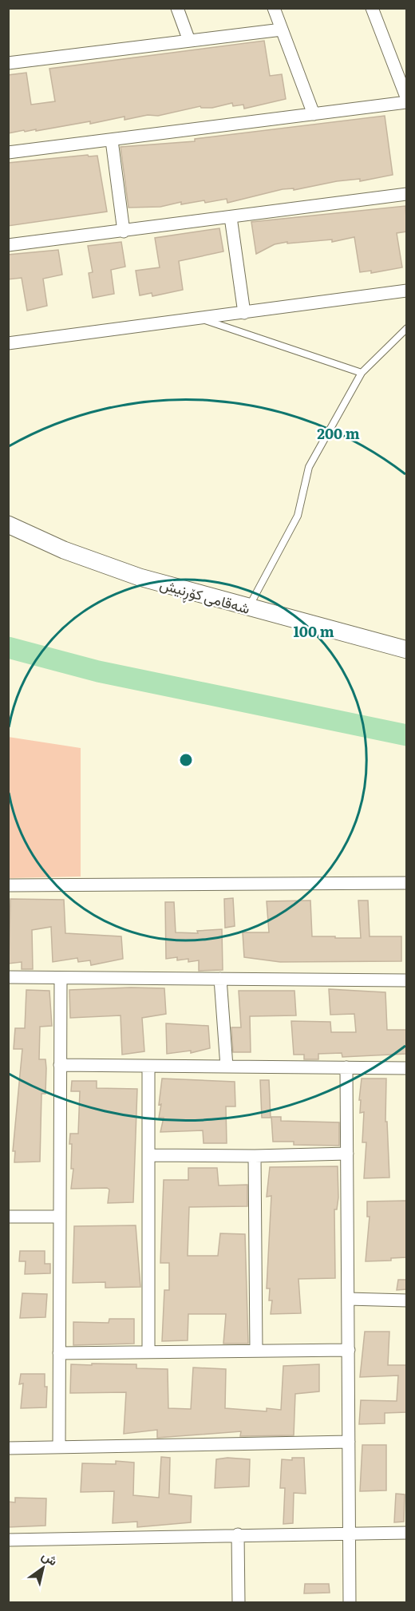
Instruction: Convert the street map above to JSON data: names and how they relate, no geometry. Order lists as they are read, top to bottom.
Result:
{
  "streets": {
    "main road": ["شەقامی کۆڕنیش"]
  },
  "north": "top right",
  "rings": ["200 m", "100 m"]
}
